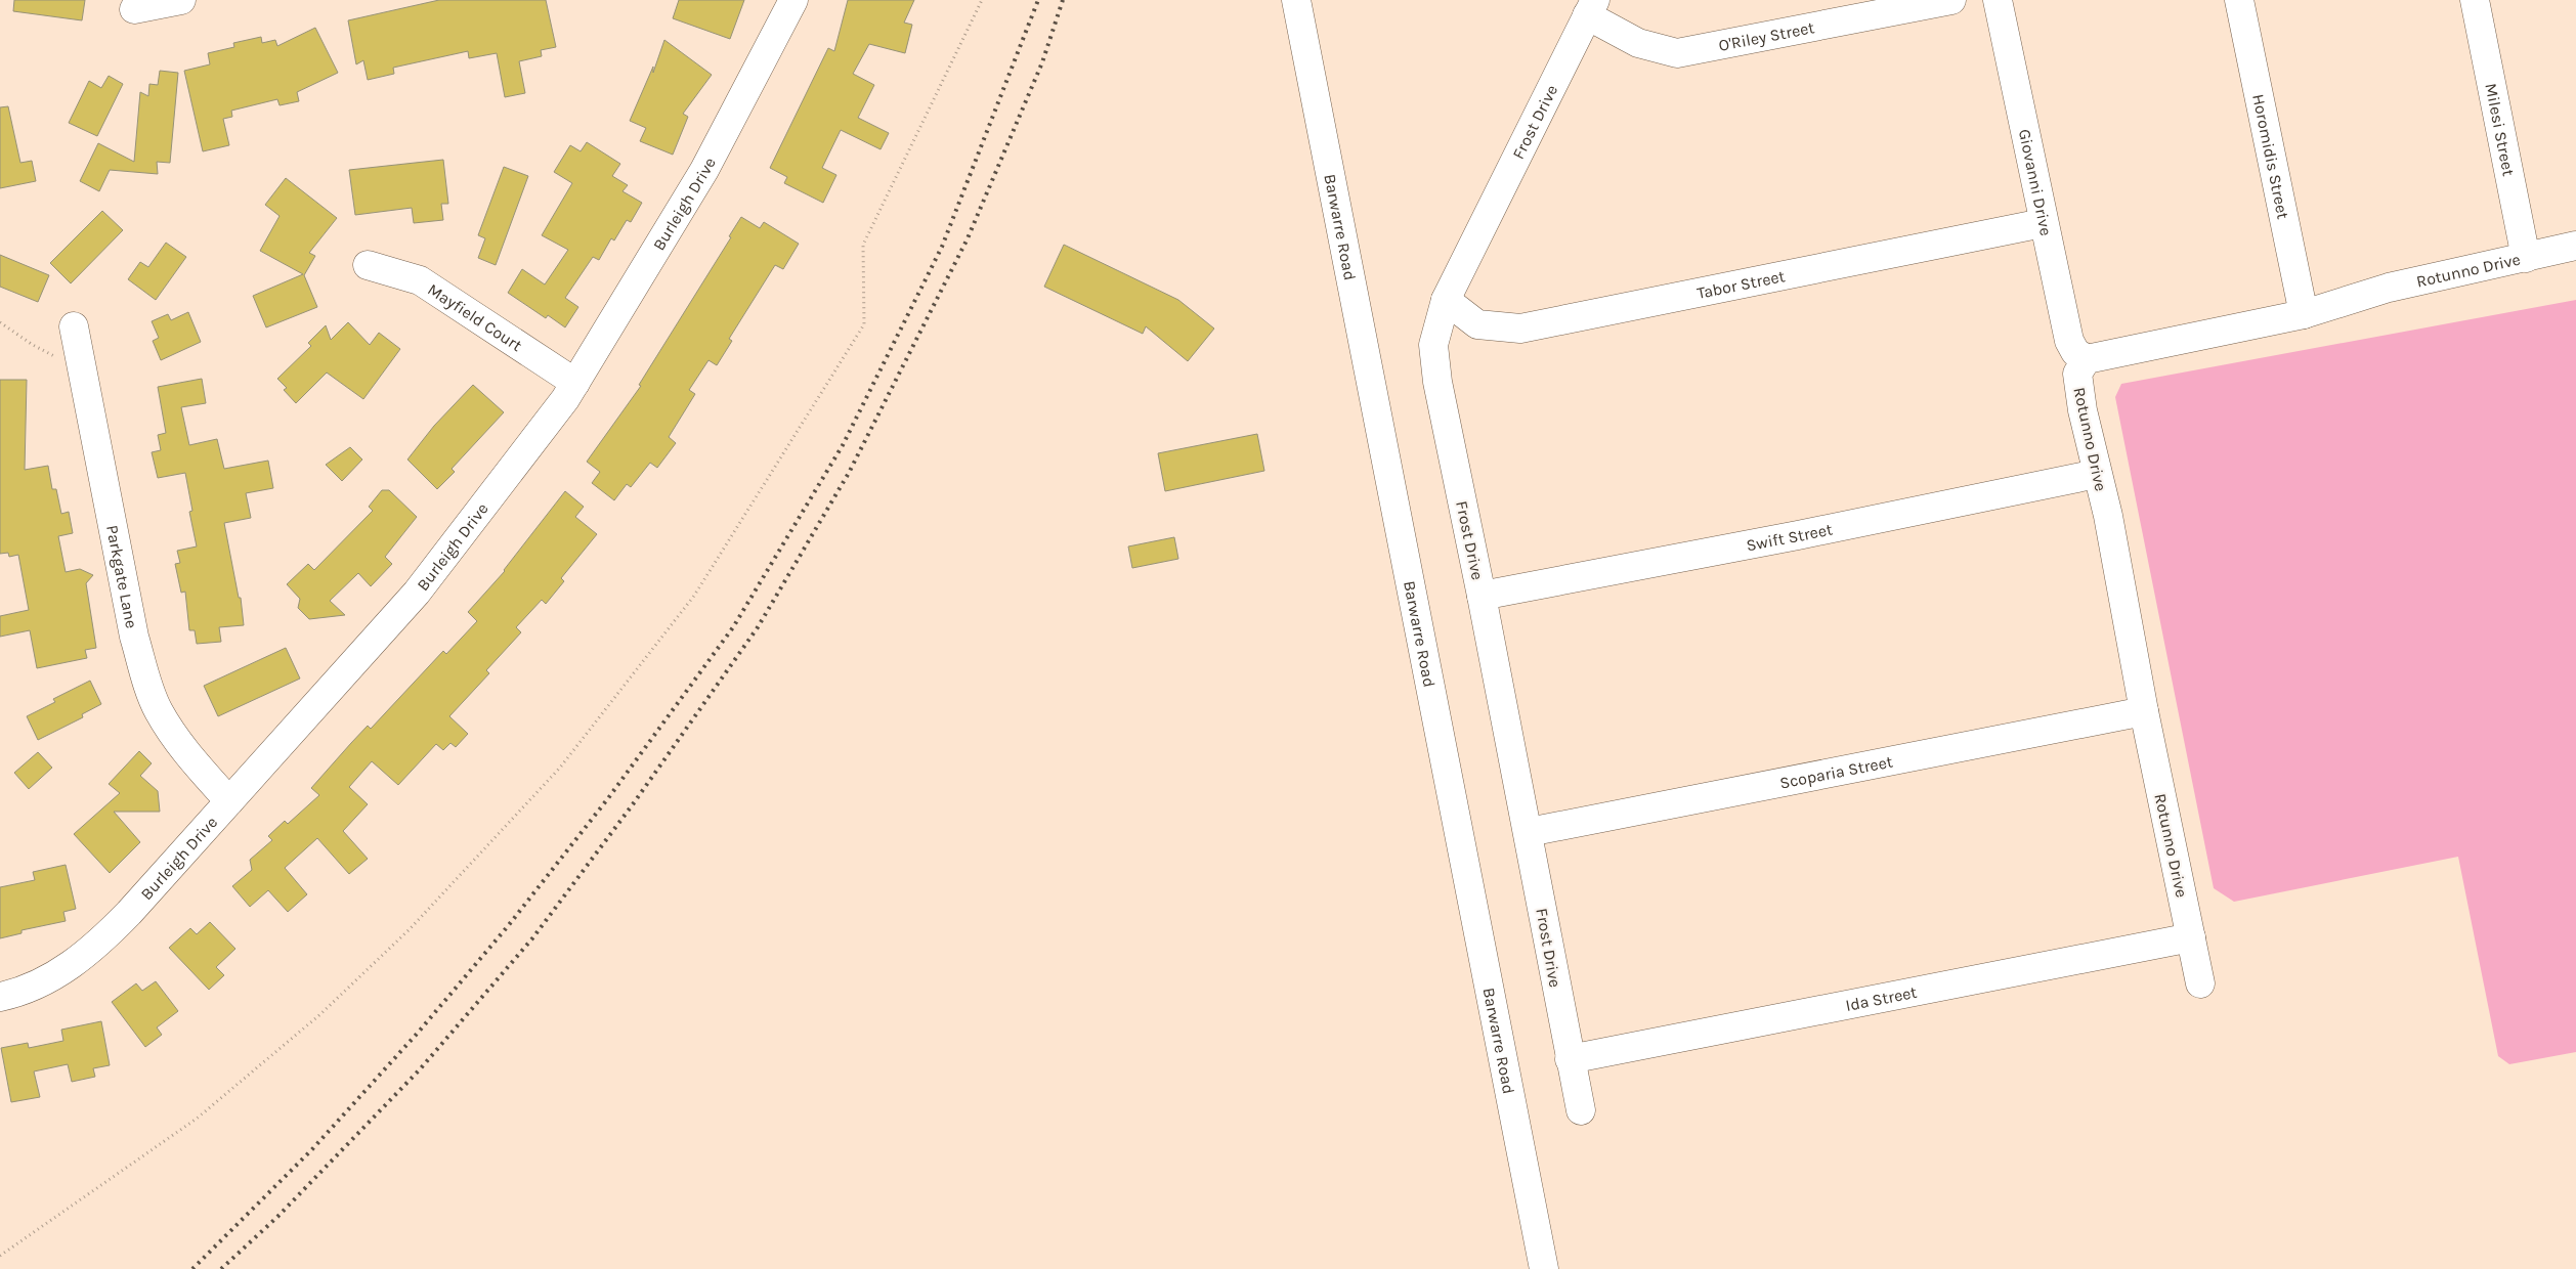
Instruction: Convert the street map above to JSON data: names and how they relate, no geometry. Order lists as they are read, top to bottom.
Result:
{
  "streets": {
    "street": [
      "O'Riley Street",
      "Frost Drive",
      "Milesi Street",
      "Horomidis Street",
      "Giovanni Drive",
      "Burleigh Drive",
      "Barwarre Road",
      "Rotunno Drive",
      "Tabor Street",
      "Mayfield Court",
      "Swift Street",
      "Parkgate Lane",
      "Scoparia Street",
      "Ida Street"
    ]
  },
  "crossings": [
    ["O'Riley Street", "Frost Drive"],
    ["Frost Drive", "Tabor Street"],
    ["Frost Drive", "Swift Street"],
    ["Frost Drive", "Scoparia Street"],
    ["Frost Drive", "Ida Street"],
    ["Milesi Street", "Rotunno Drive"],
    ["Horomidis Street", "Rotunno Drive"],
    ["Giovanni Drive", "Rotunno Drive"],
    ["Giovanni Drive", "Tabor Street"],
    ["Burleigh Drive", "Mayfield Court"],
    ["Burleigh Drive", "Parkgate Lane"],
    ["Rotunno Drive", "Swift Street"],
    ["Rotunno Drive", "Scoparia Street"],
    ["Rotunno Drive", "Ida Street"]
  ]
}
